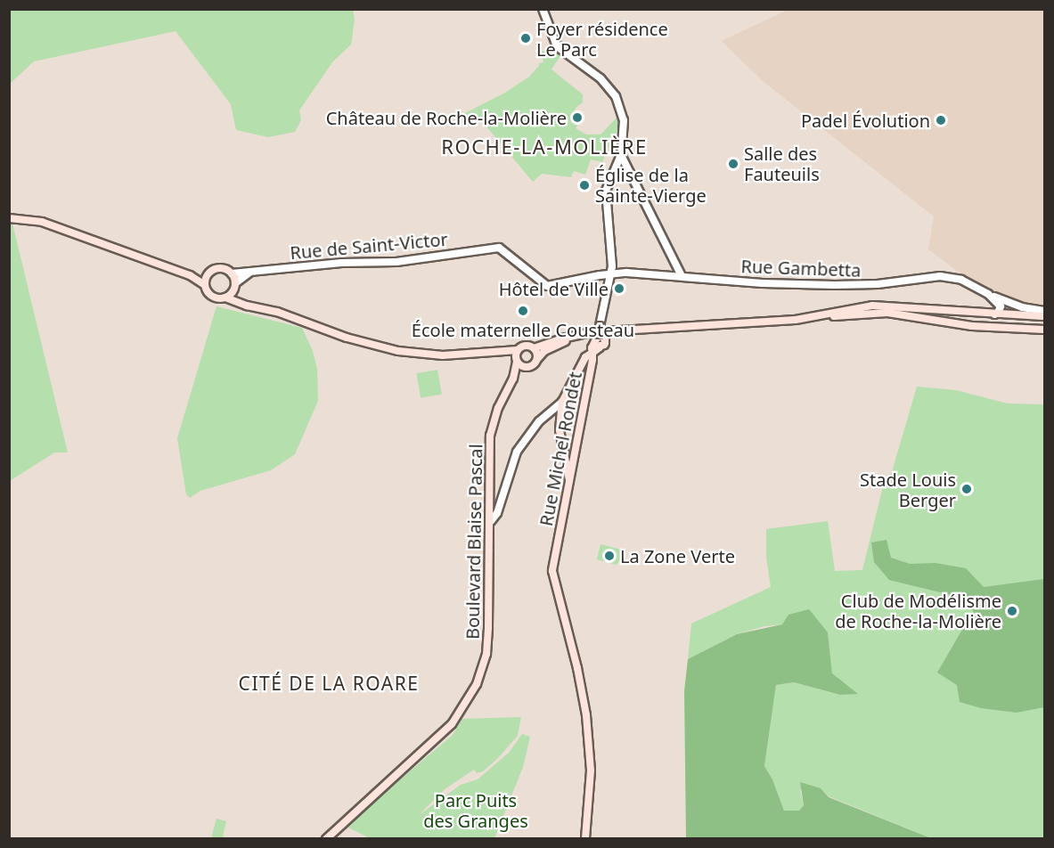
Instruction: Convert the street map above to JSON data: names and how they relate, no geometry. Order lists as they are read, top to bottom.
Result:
{
  "streets": {
    "main road": ["Rue Michel Rondet", "Boulevard Blaise Pascal"],
    "street": ["Rue de Saint-Victor", "Rue Gambetta"]
  },
  "crossings": [
    ["Rue de Saint-Victor", "Rue Gambetta"]
  ],
  "districts": ["ROCHE-LA-MOLIÈRE", "CITÉ DE LA ROARE"],
  "parks": ["Parc Puits des Granges"],
  "places": [
    "Foyer résidence Le Parc",
    "Château de Roche-la-Molière",
    "Padel Évolution",
    "Salle des Fauteuils",
    "Église de la Sainte-Vierge",
    "Hôtel de Ville",
    "École maternelle Cousteau",
    "Stade Louis Berger",
    "La Zone Verte",
    "Club de Modélisme de Roche-la-Molière"
  ]
}
